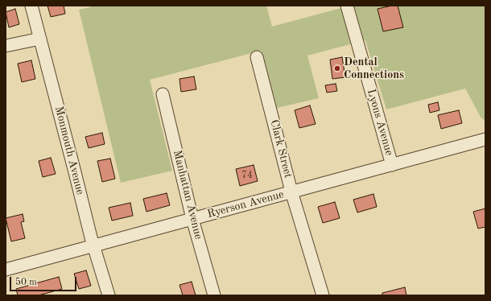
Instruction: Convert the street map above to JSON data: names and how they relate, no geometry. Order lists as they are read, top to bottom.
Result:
{
  "streets": {
    "street": [
      "Lyons Avenue",
      "Clark Street",
      "Monmouth Avenue",
      "Manhattan Avenue",
      "Ryerson Avenue"
    ]
  },
  "crossings": [
    ["Lyons Avenue", "Ryerson Avenue"],
    ["Clark Street", "Ryerson Avenue"],
    ["Monmouth Avenue", "Ryerson Avenue"],
    ["Manhattan Avenue", "Ryerson Avenue"]
  ],
  "places": ["Dental Connections"],
  "house_numbers": ["74"],
  "scale_bar": "50 m"
}
